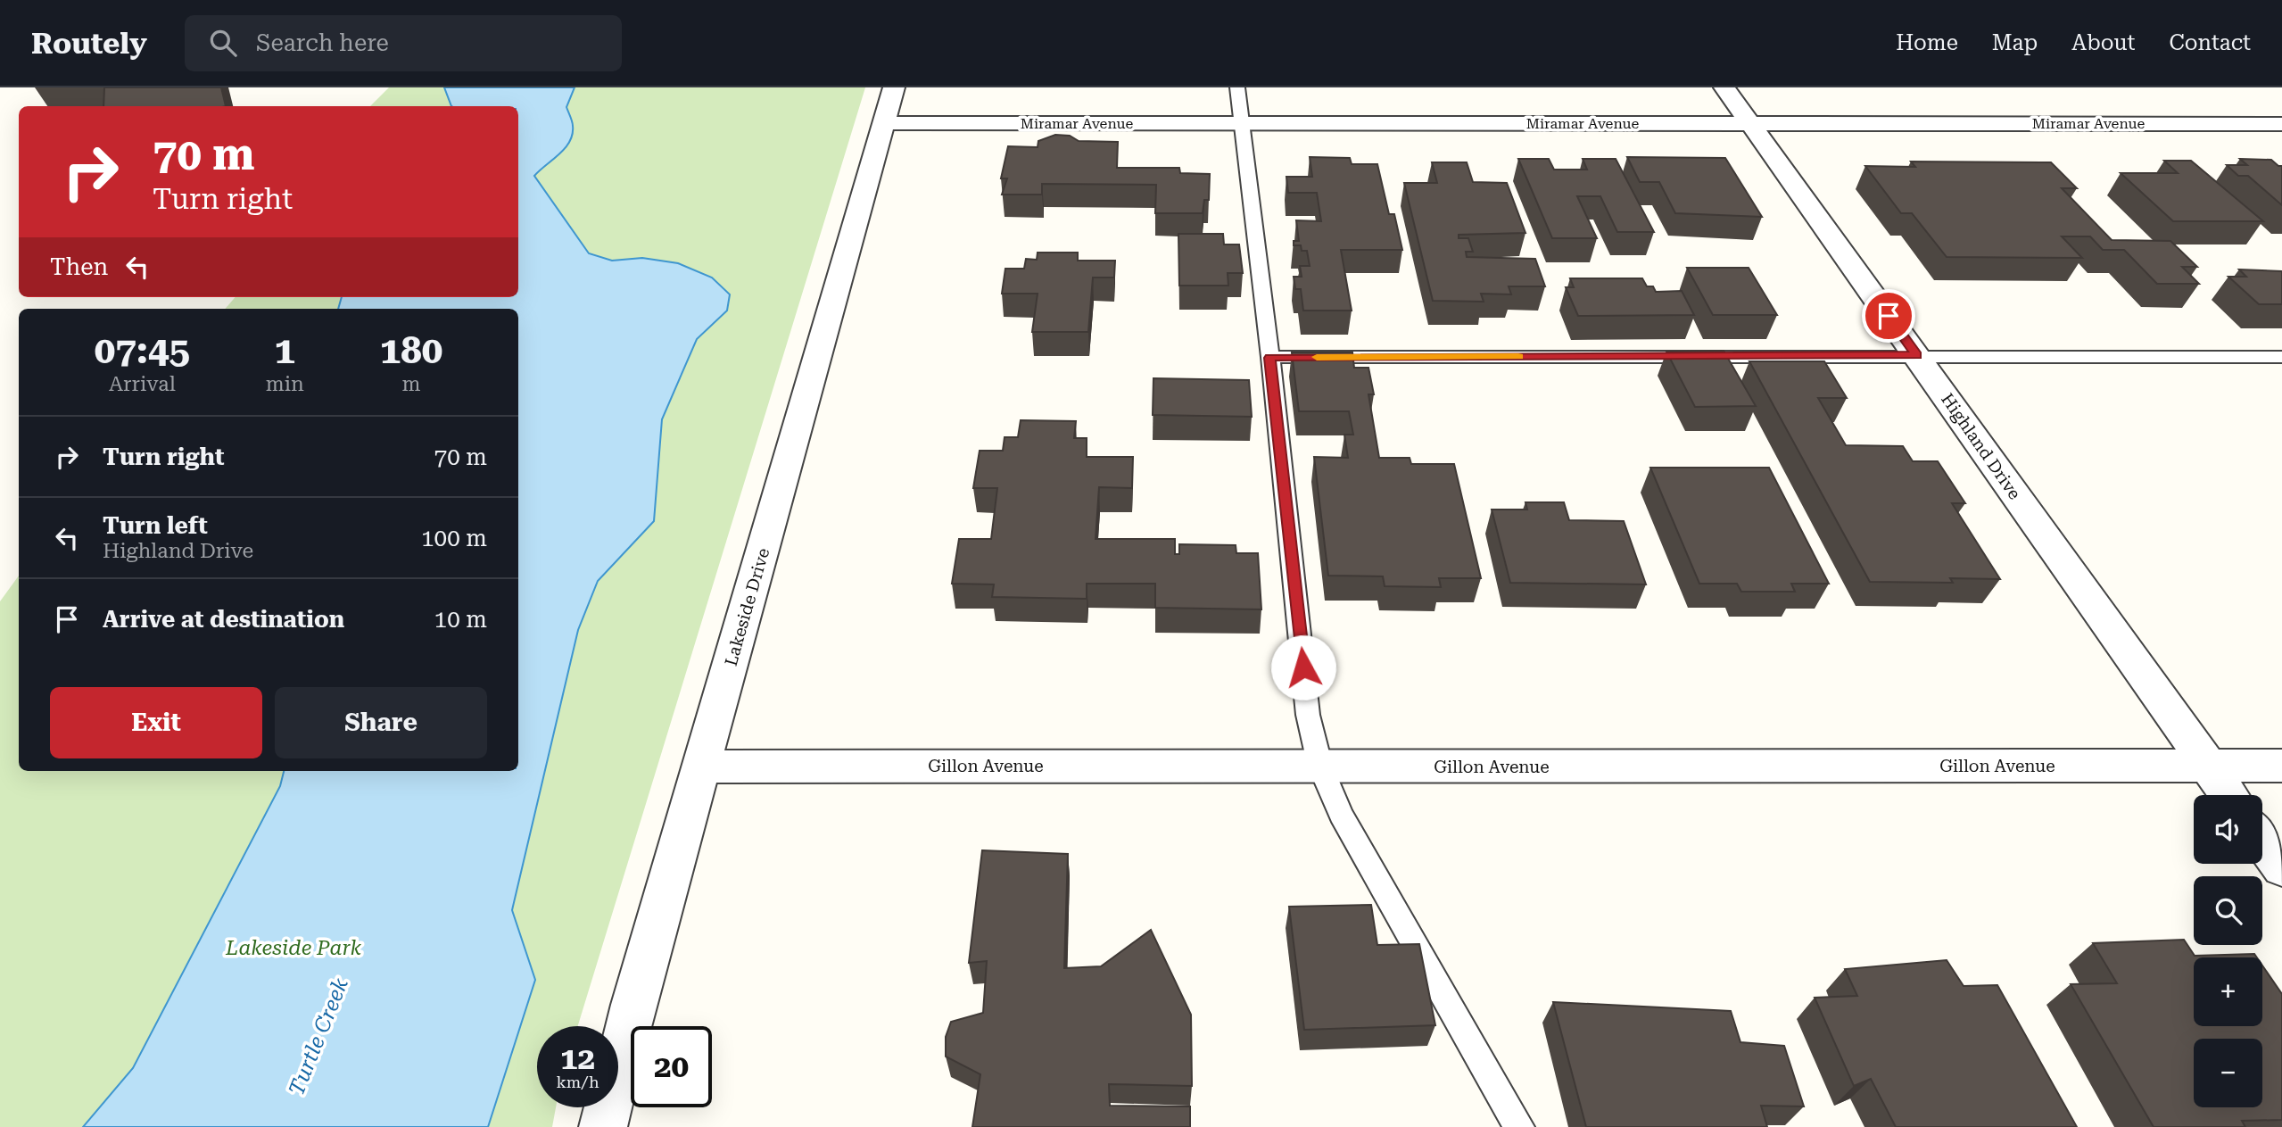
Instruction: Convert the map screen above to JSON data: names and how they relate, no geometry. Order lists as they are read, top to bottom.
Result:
{
  "streets": {
    "street": [
      "Miramar Avenue",
      "Highland Drive",
      "Lakeside Drive",
      "Gillon Avenue"
    ]
  },
  "crossings": [
    ["Miramar Avenue", "Highland Drive"],
    ["Miramar Avenue", "Lakeside Drive"],
    ["Highland Drive", "Gillon Avenue"],
    ["Lakeside Drive", "Gillon Avenue"]
  ],
  "water": ["Turtle Creek"],
  "parks": ["Lakeside Park"],
  "page": {
    "header": "Routely",
    "search": "Search here",
    "nav": [
      "Home",
      "Map",
      "About",
      "Contact"
    ],
    "turn": ["70 m", "Turn right"],
    "then": "Then",
    "eta": [
      "07:45",
      "Arrival",
      "1",
      "min",
      "180",
      "m"
    ],
    "list": [
      {
        "name": "Turn right",
        "value": "70 m"
      },
      {
        "name": "Turn left",
        "note": "Highland Drive",
        "value": "100 m"
      },
      {
        "name": "Arrive at destination",
        "value": "10 m"
      }
    ],
    "buttons": ["Exit", "Share"],
    "map_buttons": ["+", "−"],
    "speed": "12 km/h",
    "limit": "20"
  }
}
